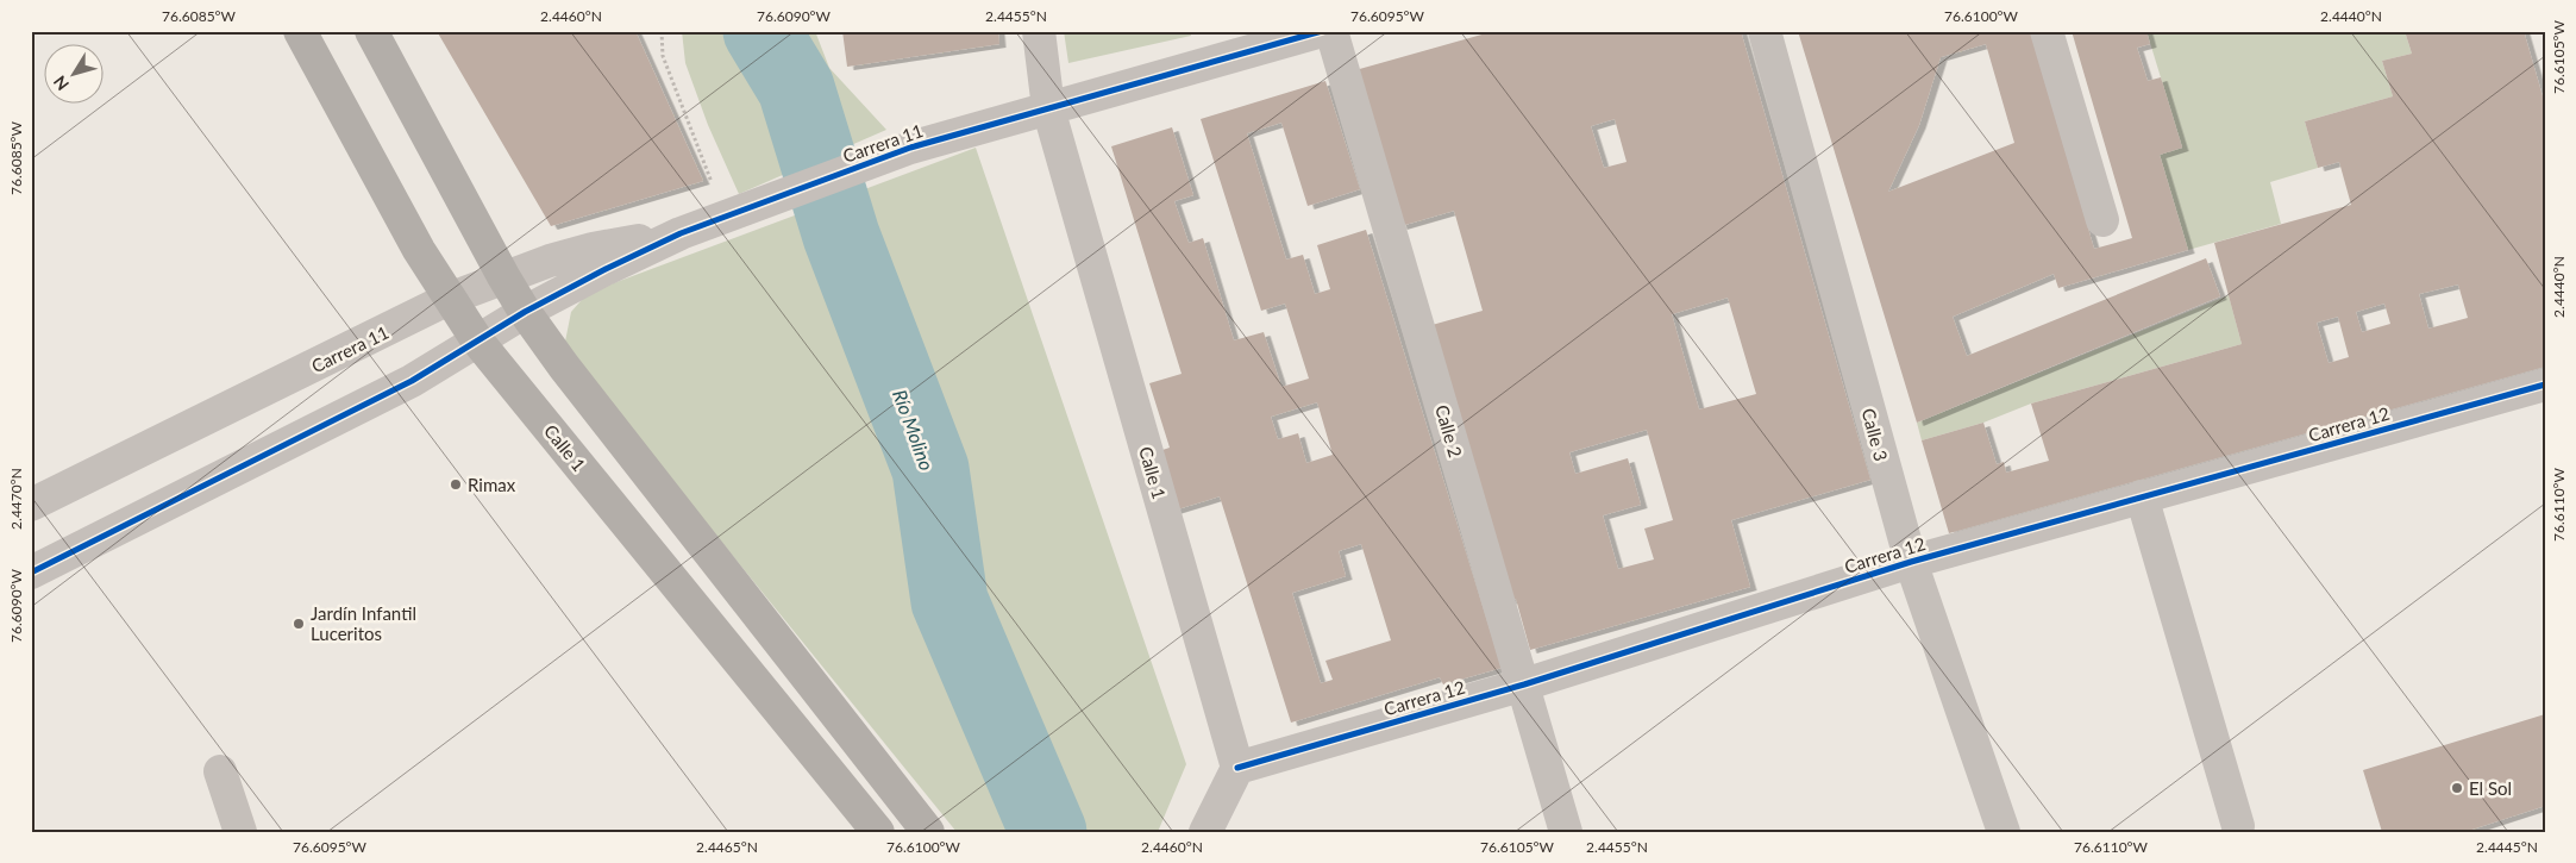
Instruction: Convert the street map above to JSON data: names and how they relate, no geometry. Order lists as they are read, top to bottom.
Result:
{
  "streets": {
    "main road": ["Calle 1"],
    "street": [
      "Carrera 11",
      "Carrera 12",
      "Calle 2",
      "Calle 3"
    ]
  },
  "crossings": [
    ["Carrera 11", "Calle 1"],
    ["Carrera 12", "Calle 2"],
    ["Carrera 12", "Calle 3"],
    ["Carrera 12", "Calle 1"]
  ],
  "water": ["Río Molino"],
  "places": ["Rimax", "Jardín Infantil Luceritos", "El Sol"],
  "north": "bottom left",
  "coordinates": [
    "76.6085°W",
    "2.4460°N",
    "76.6090°W",
    "2.4455°N",
    "76.6095°W",
    "76.6100°W",
    "2.4440°N",
    "76.6105°W",
    "2.4470°N",
    "76.6110°W",
    "2.4465°N",
    "2.4445°N"
  ]
}
